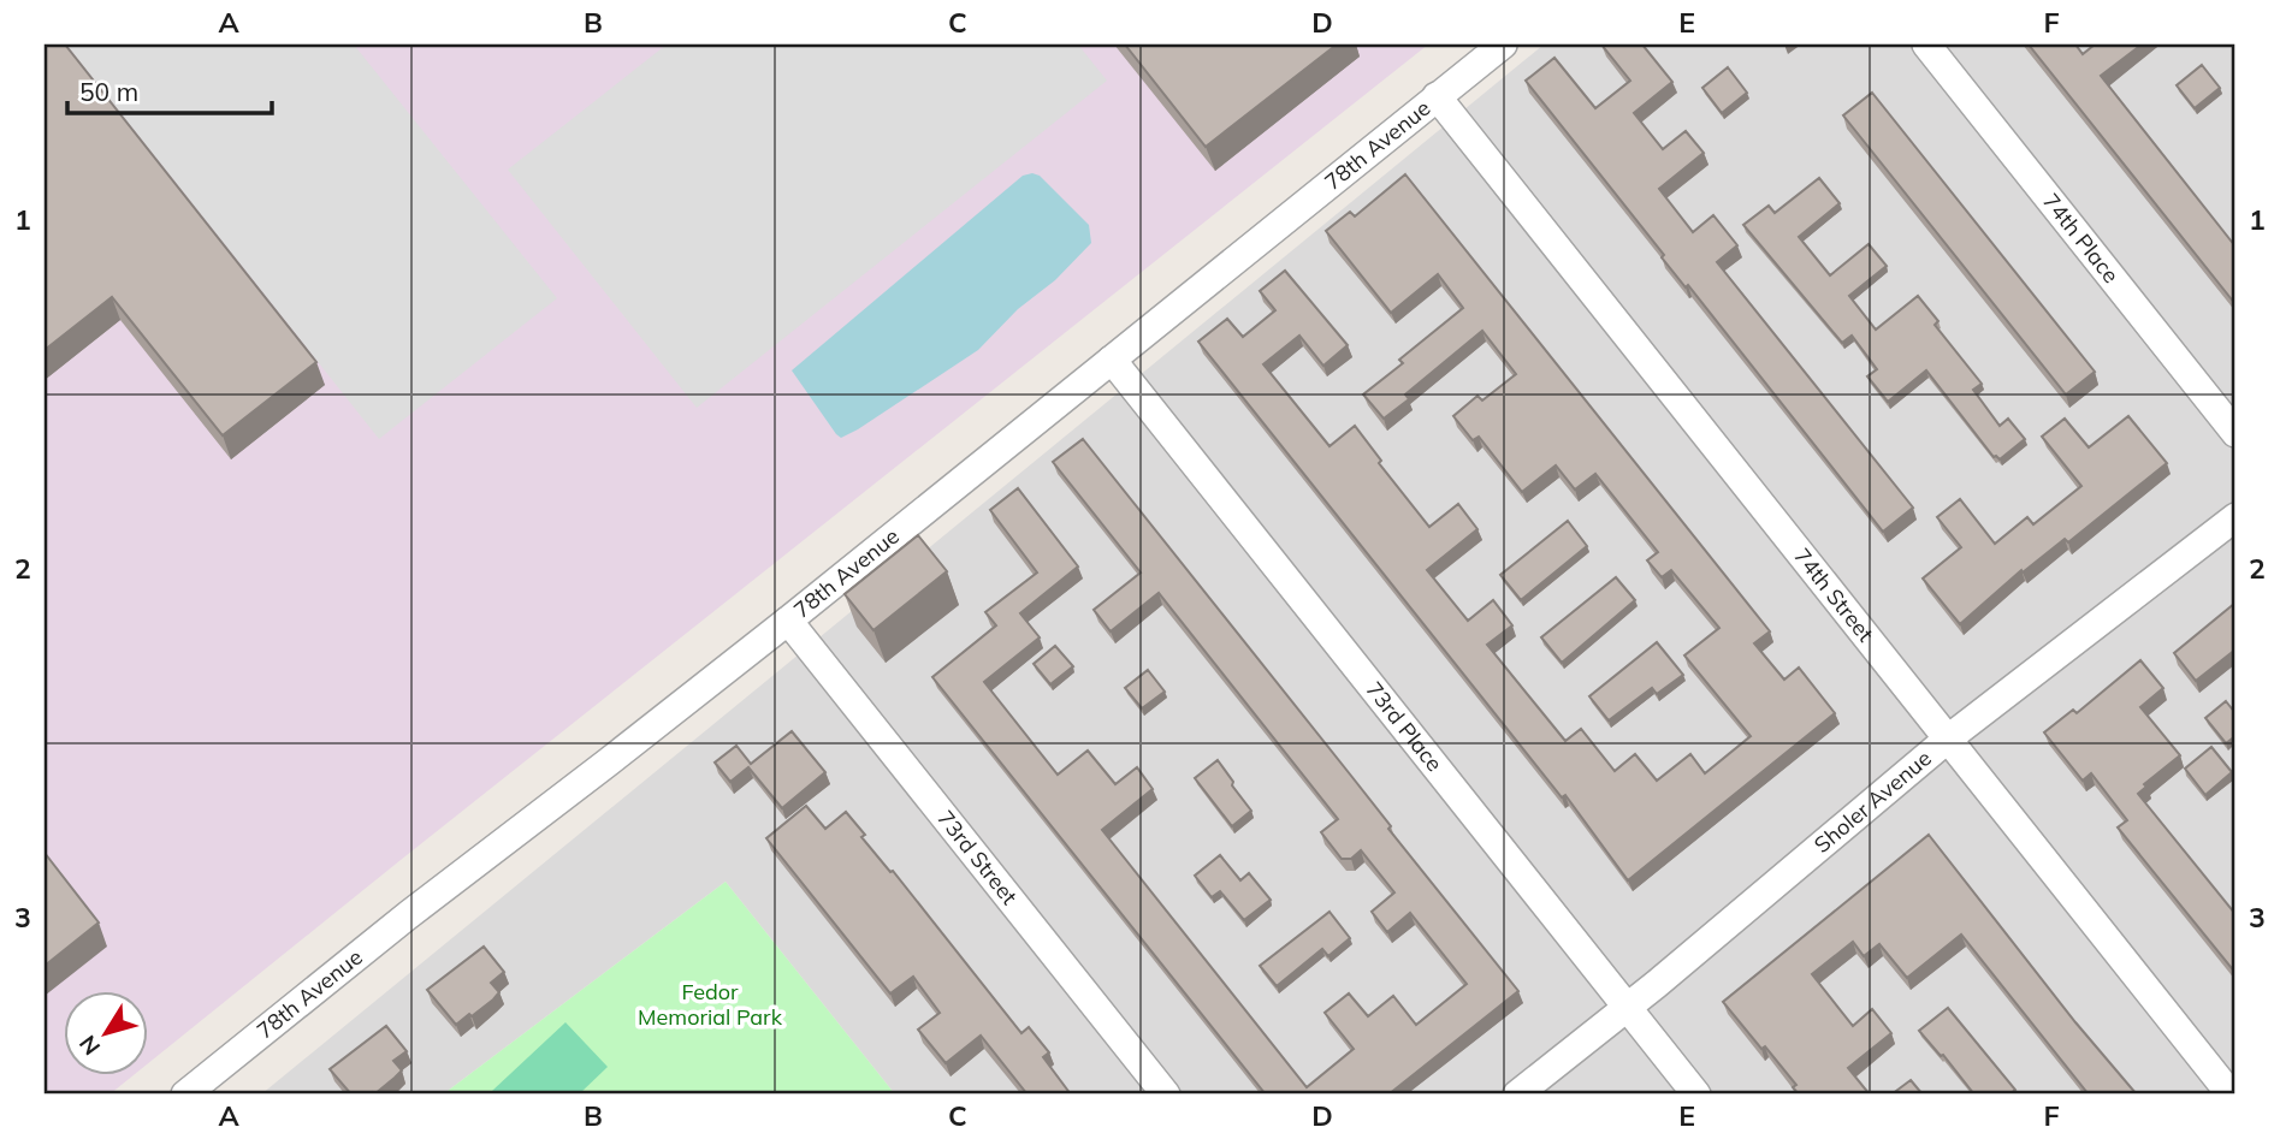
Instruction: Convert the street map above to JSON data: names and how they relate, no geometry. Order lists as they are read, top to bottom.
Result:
{
  "streets": {
    "street": [
      "78th Avenue",
      "74th Place",
      "74th Street",
      "73rd Place",
      "Sholer Avenue",
      "73rd Street"
    ]
  },
  "crossings": [
    ["78th Avenue", "74th Street"],
    ["78th Avenue", "73rd Place"],
    ["78th Avenue", "73rd Street"],
    ["74th Street", "Sholer Avenue"],
    ["73rd Place", "Sholer Avenue"]
  ],
  "parks": ["Fedor Memorial Park"],
  "scale_bar": "50 m",
  "north": "bottom left",
  "grid": {
    "columns": [
      "A",
      "B",
      "C",
      "D",
      "E",
      "F"
    ],
    "rows": ["1", "2", "3"]
  }
}
